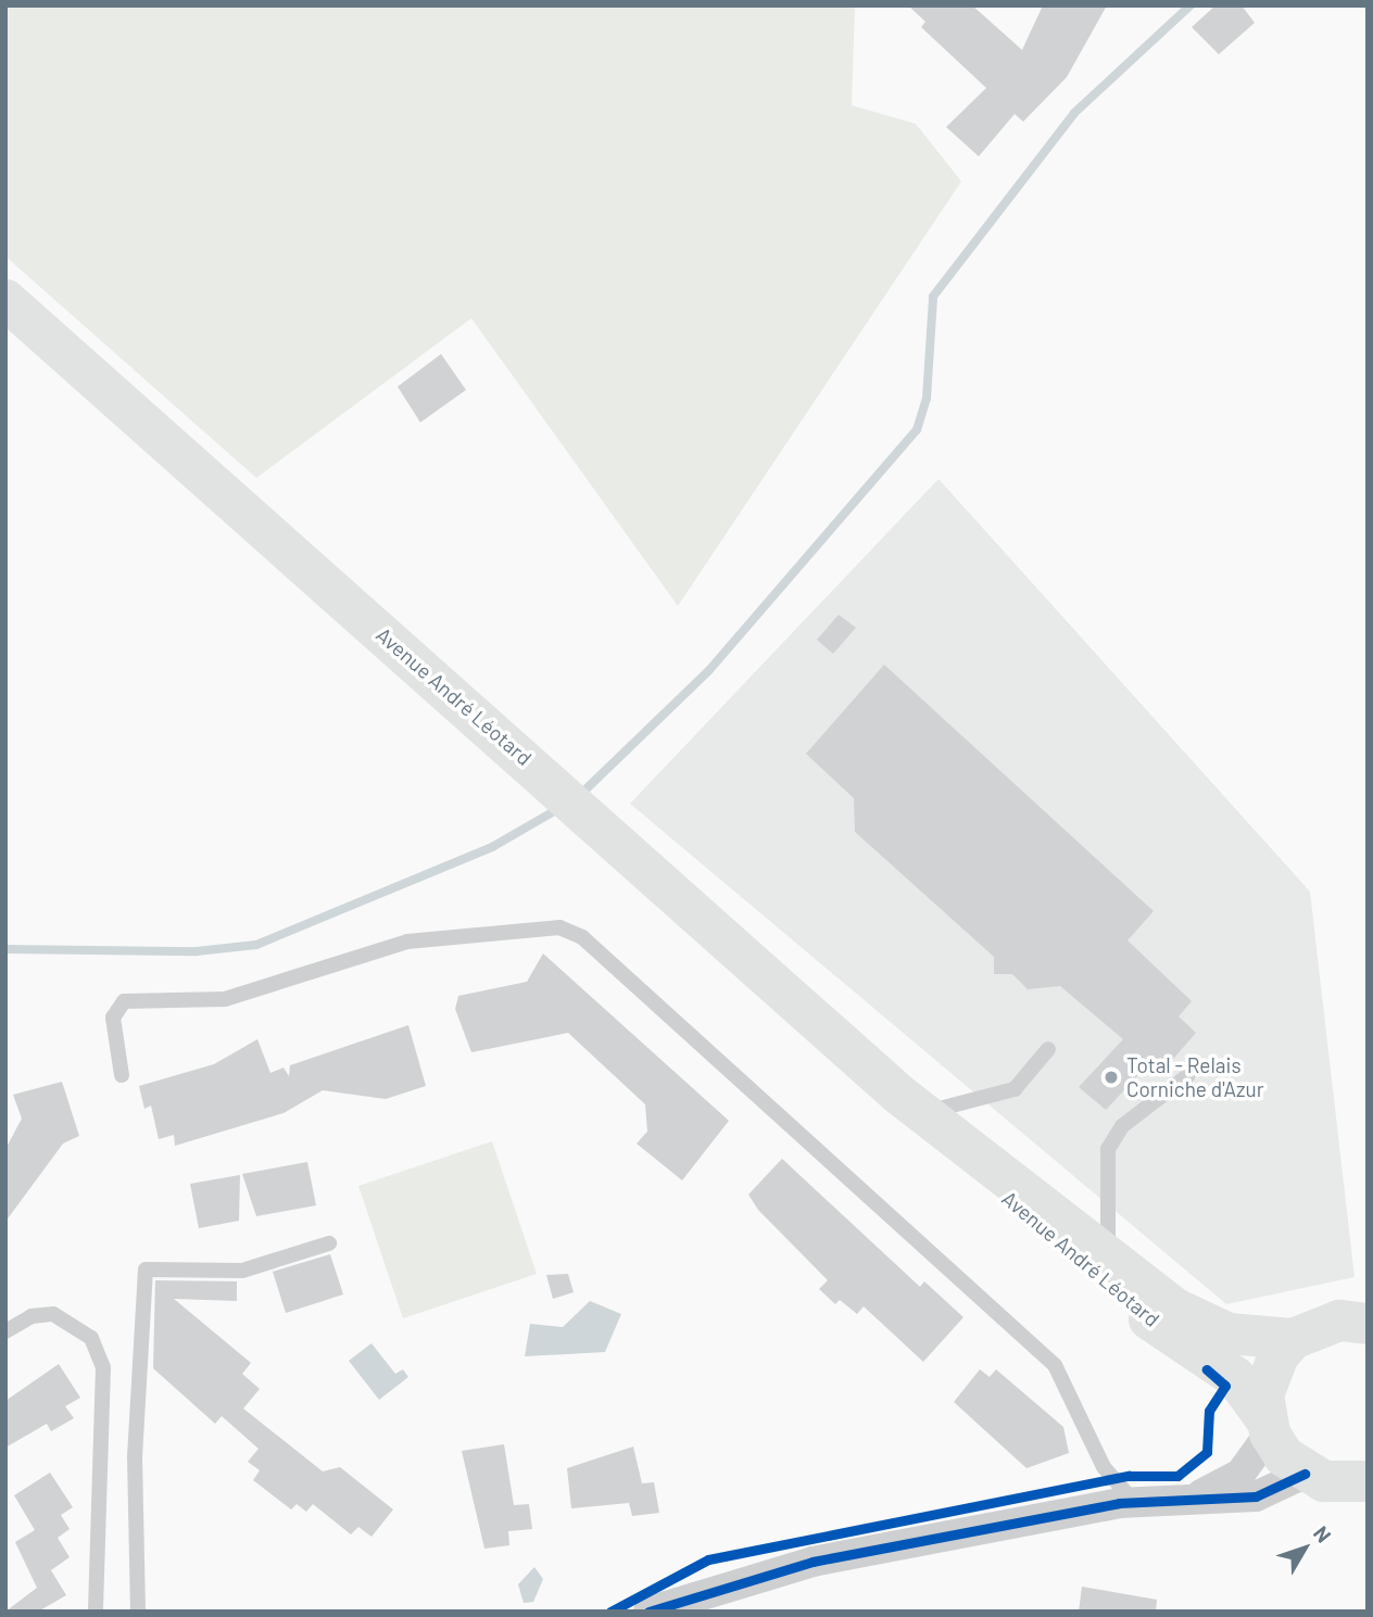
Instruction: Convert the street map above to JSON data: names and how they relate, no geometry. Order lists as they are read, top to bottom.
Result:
{
  "streets": {
    "main road": ["Avenue André Léotard"]
  },
  "places": ["Total - Relais Corniche d'Azur"],
  "north": "top right"
}
